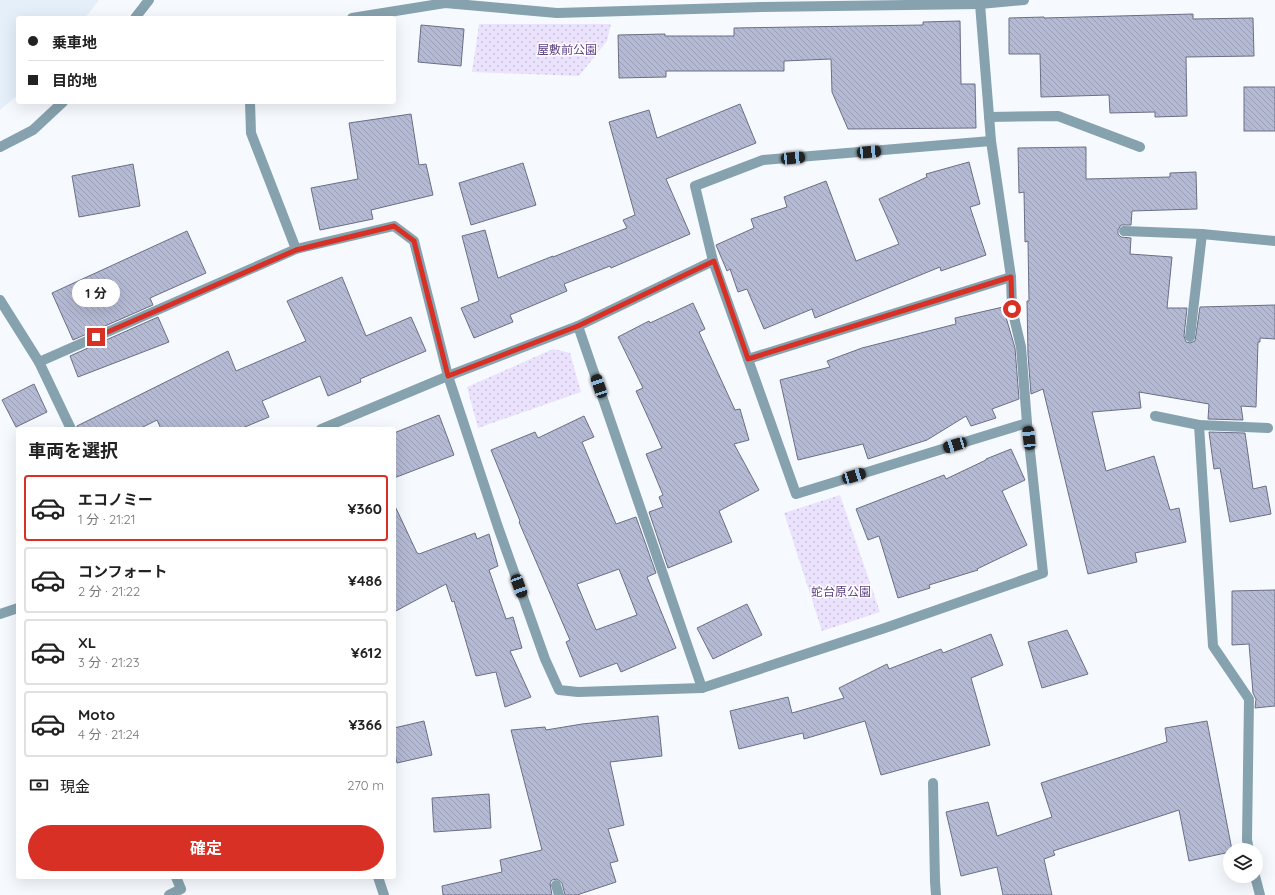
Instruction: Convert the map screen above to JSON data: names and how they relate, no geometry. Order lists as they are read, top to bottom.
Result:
{
  "parks": ["屋敷前公園", "蛇台原公園"],
  "page": {
    "banner": ["乗車地", "目的地"],
    "bubble": "1 分",
    "heading": "車両を選択",
    "list": [
      {
        "name": "エコノミー",
        "note": "1 分 · 21:21",
        "value": "¥360"
      },
      {
        "name": "コンフォート",
        "note": "2 分 · 21:22",
        "value": "¥486"
      },
      {
        "name": "XL",
        "note": "3 分 · 21:23",
        "value": "¥612"
      },
      {
        "name": "Moto",
        "note": "4 分 · 21:24",
        "value": "¥366"
      }
    ],
    "pay": ["現金", "270 m"],
    "buttons": "確定"
  }
}
